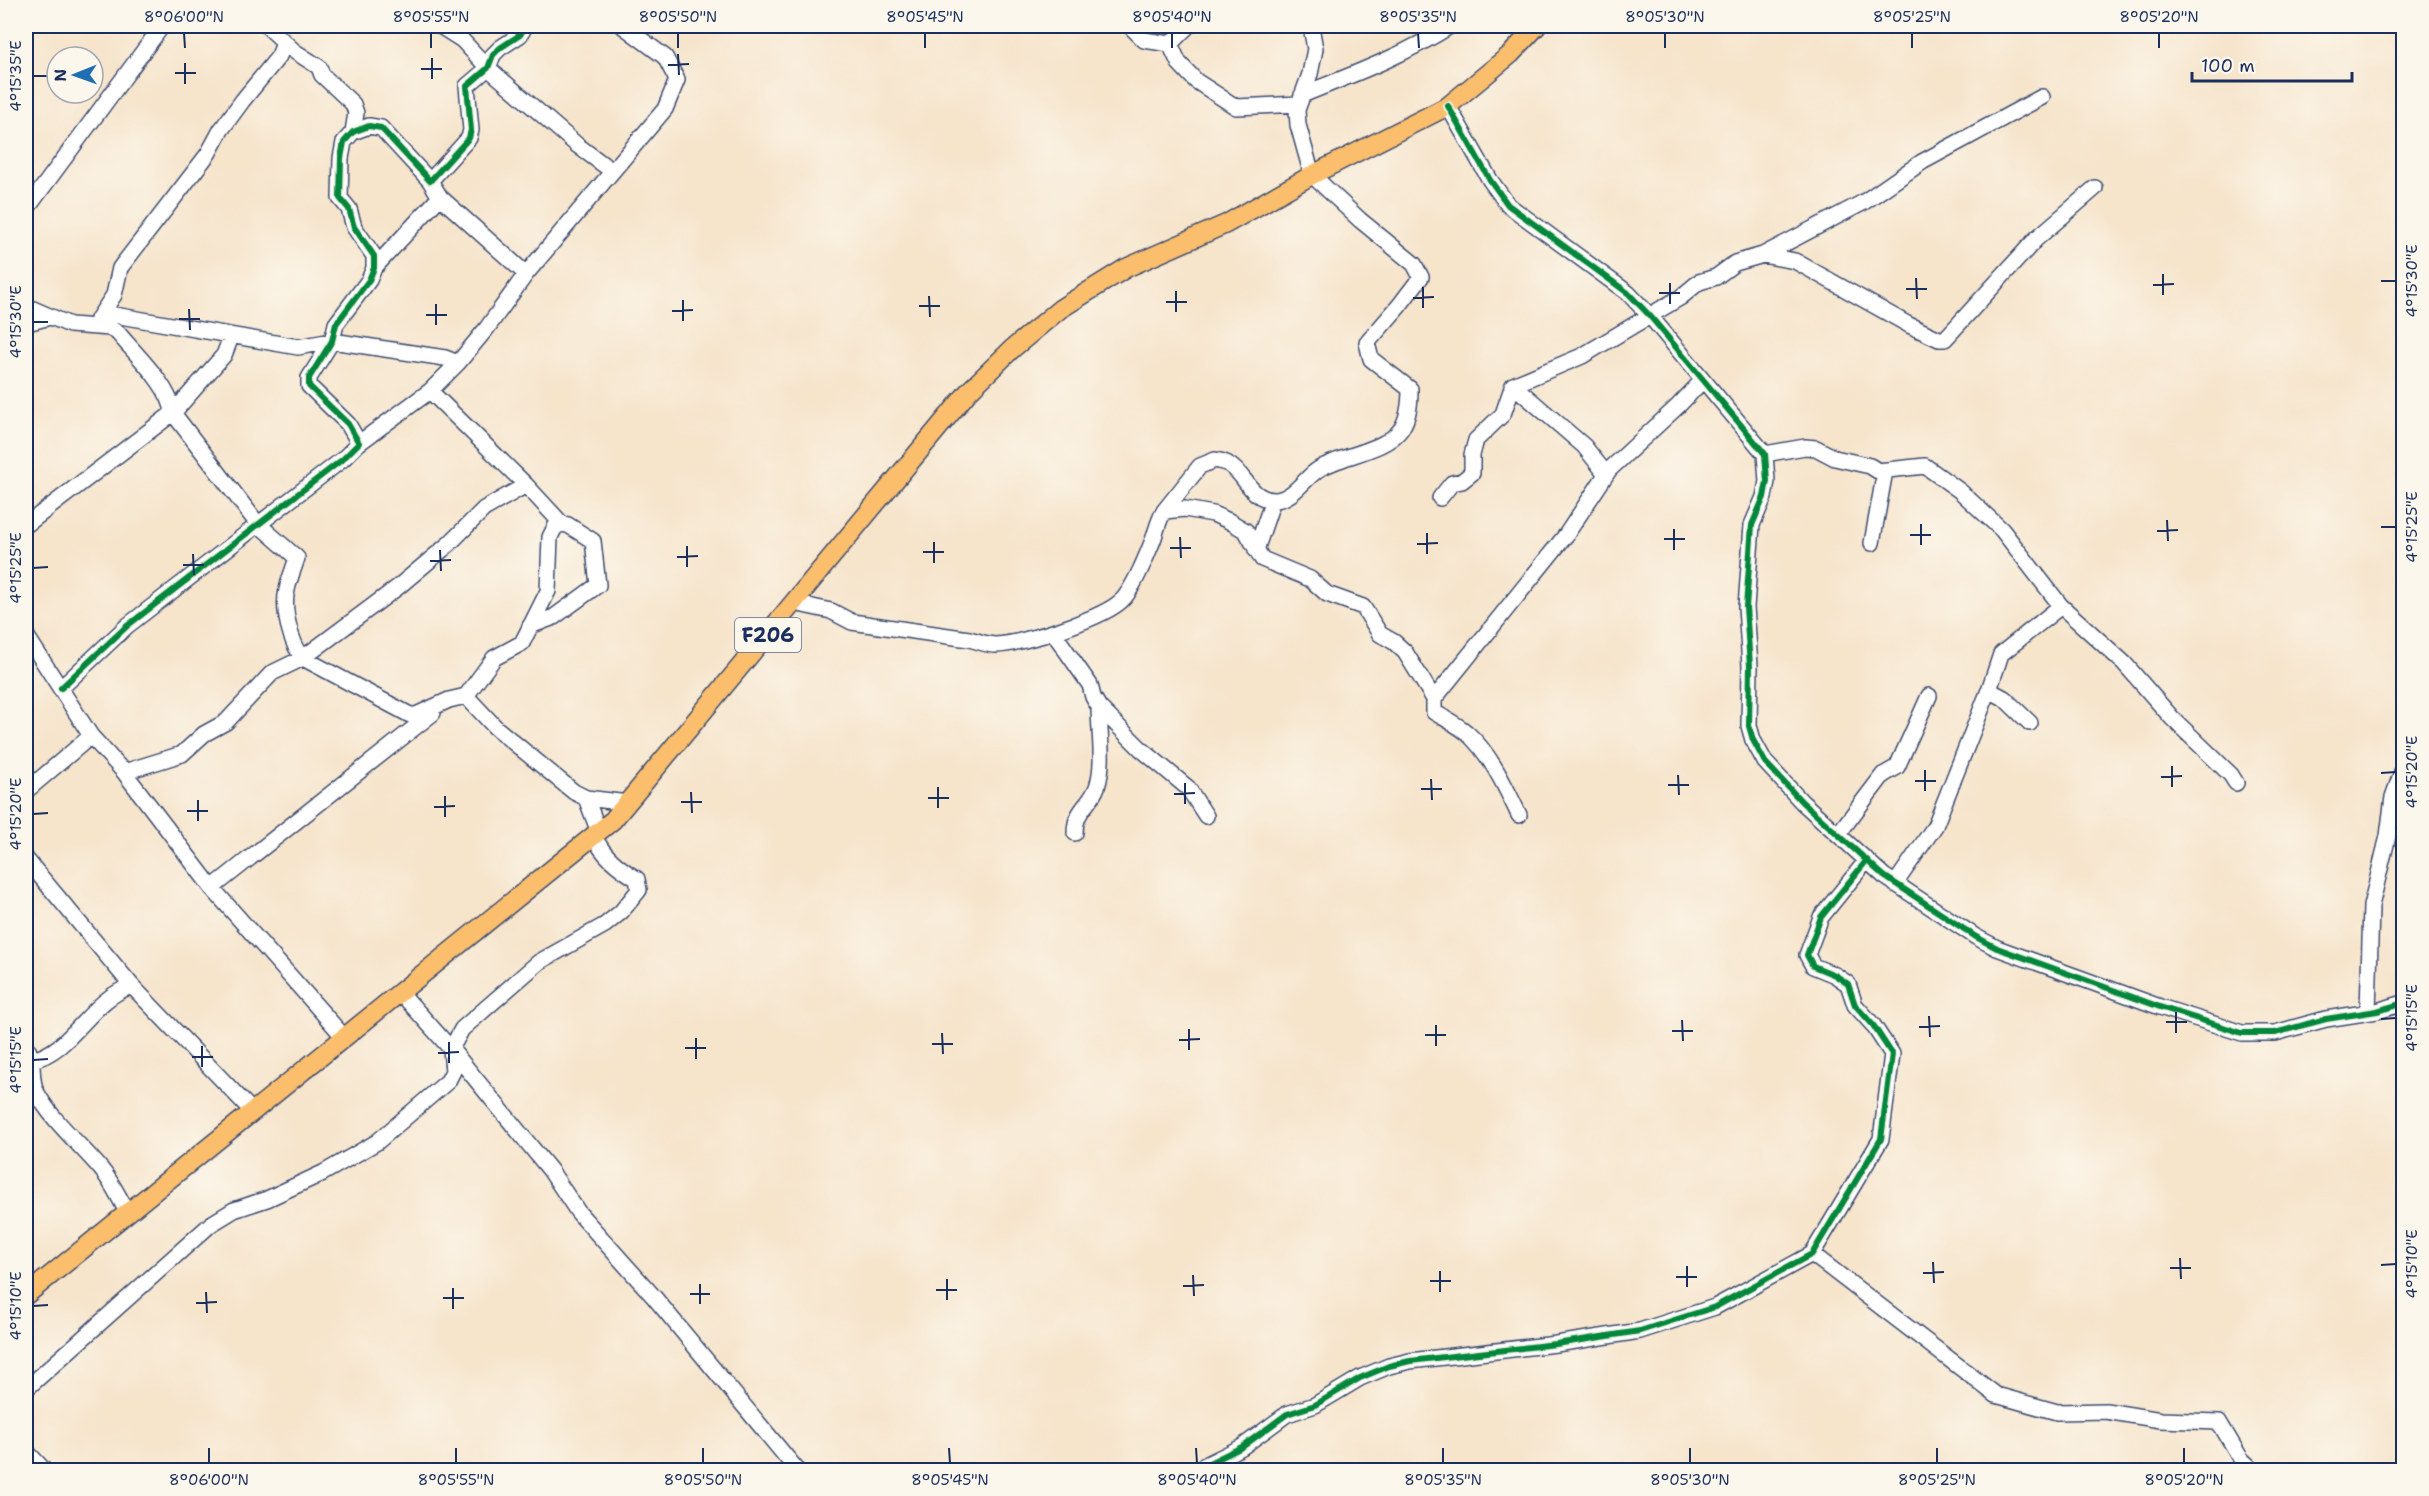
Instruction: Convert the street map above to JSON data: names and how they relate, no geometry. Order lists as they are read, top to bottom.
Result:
{
  "streets": {
    "main road": ["F206"]
  },
  "scale_bar": "100 m",
  "north": "left",
  "coordinates": [
    "8°06'00\"N",
    "8°05'55\"N",
    "8°05'50\"N",
    "8°05'45\"N",
    "8°05'40\"N",
    "8°05'35\"N",
    "8°05'30\"N",
    "8°05'25\"N",
    "8°05'20\"N",
    "4°15'35\"E",
    "4°15'30\"E",
    "4°15'25\"E",
    "4°15'20\"E",
    "4°15'15\"E",
    "4°15'10\"E"
  ]
}
